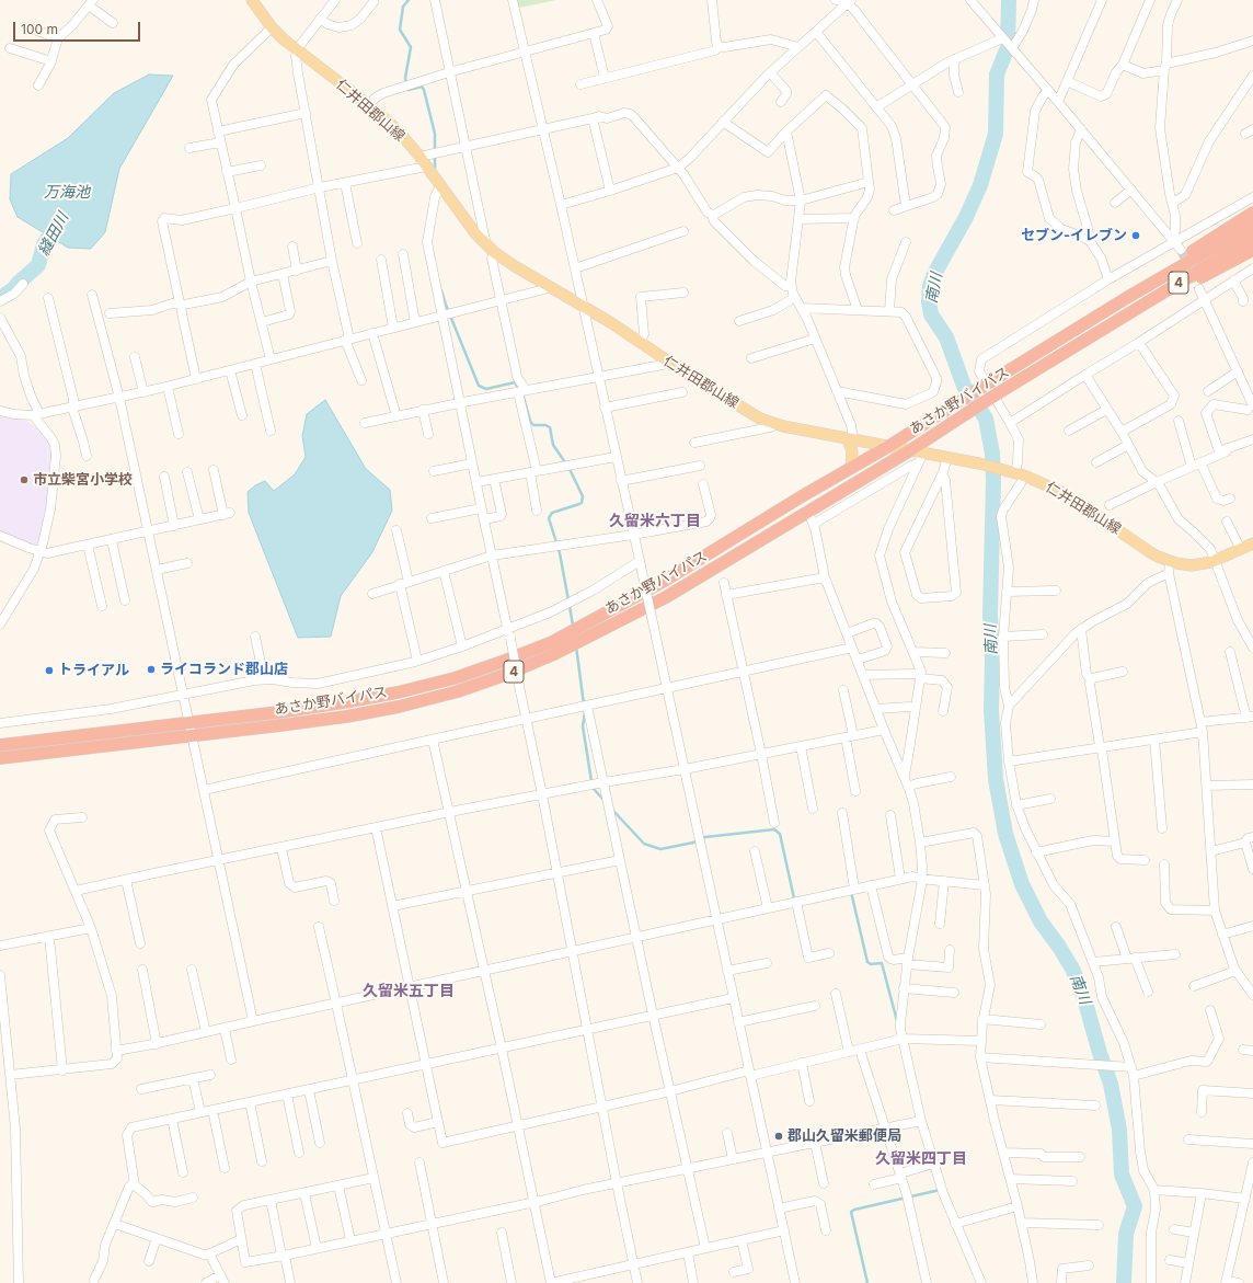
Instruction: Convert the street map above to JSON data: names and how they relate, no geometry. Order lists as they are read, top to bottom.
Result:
{
  "streets": {
    "highway": ["4", "あさか野バイパス"],
    "main road": ["仁井田郡山線"]
  },
  "crossings": [
    ["仁井田郡山線", "あさか野バイパス"],
    ["4", "あさか野バイパス"]
  ],
  "districts": ["久留米六丁目", "久留米五丁目", "久留米四丁目"],
  "water": ["万海池", "縫田川", "南川"],
  "places": [
    "セブン-イレブン",
    "市立柴宮小学校",
    "ライコランド郡山店",
    "トライアル",
    "郡山久留米郵便局"
  ],
  "scale_bar": "100 m"
}
